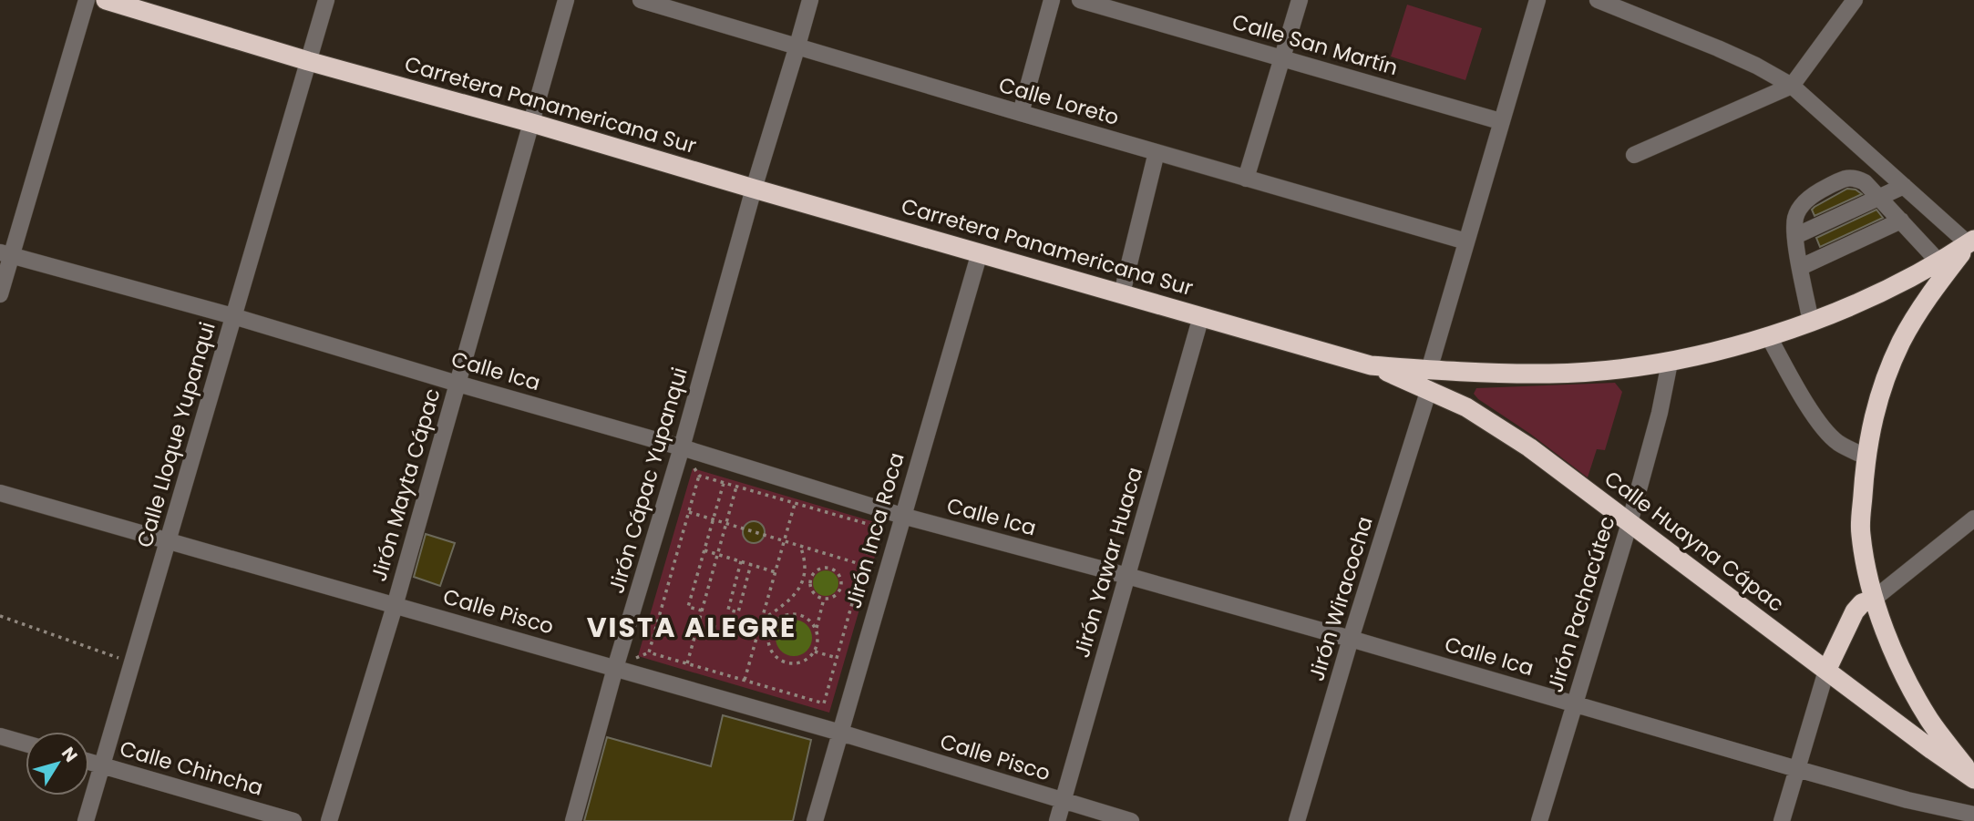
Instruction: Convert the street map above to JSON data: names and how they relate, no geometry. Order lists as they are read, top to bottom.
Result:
{
  "streets": {
    "highway": ["Carretera Panamericana Sur", "Calle Huayna Cápac"],
    "street": [
      "Calle San Martín",
      "Calle Loreto",
      "Calle Ica",
      "Calle Lloque Yupanqui",
      "Jirón Cápac Yupanqui",
      "Jirón Mayta Cápac",
      "Jirón Inca Roca",
      "Jirón Yawar Huaca",
      "Jirón Wiracocha",
      "Jirón Pachacútec",
      "Calle Pisco",
      "Calle Chincha"
    ]
  },
  "crossings": [
    ["Calle Loreto", "Jirón Cápac Yupanqui"],
    ["Carretera Panamericana Sur", "Calle Lloque Yupanqui"],
    ["Carretera Panamericana Sur", "Jirón Cápac Yupanqui"],
    ["Carretera Panamericana Sur", "Jirón Mayta Cápac"],
    ["Carretera Panamericana Sur", "Jirón Inca Roca"],
    ["Carretera Panamericana Sur", "Calle Huayna Cápac"],
    ["Carretera Panamericana Sur", "Jirón Yawar Huaca"],
    ["Carretera Panamericana Sur", "Jirón Pachacútec"],
    ["Calle Ica", "Calle Lloque Yupanqui"],
    ["Calle Ica", "Jirón Cápac Yupanqui"],
    ["Calle Ica", "Jirón Mayta Cápac"],
    ["Calle Ica", "Jirón Inca Roca"],
    ["Calle Ica", "Jirón Yawar Huaca"],
    ["Calle Ica", "Jirón Wiracocha"],
    ["Calle Ica", "Jirón Pachacútec"],
    ["Calle Lloque Yupanqui", "Calle Pisco"],
    ["Calle Lloque Yupanqui", "Calle Chincha"],
    ["Jirón Cápac Yupanqui", "Calle Pisco"],
    ["Jirón Mayta Cápac", "Calle Pisco"],
    ["Jirón Inca Roca", "Calle Pisco"],
    ["Calle Huayna Cápac", "Jirón Wiracocha"],
    ["Calle Huayna Cápac", "Jirón Pachacútec"],
    ["Jirón Yawar Huaca", "Calle Pisco"]
  ],
  "districts": ["VISTA ALEGRE"],
  "north": "top right"
}
